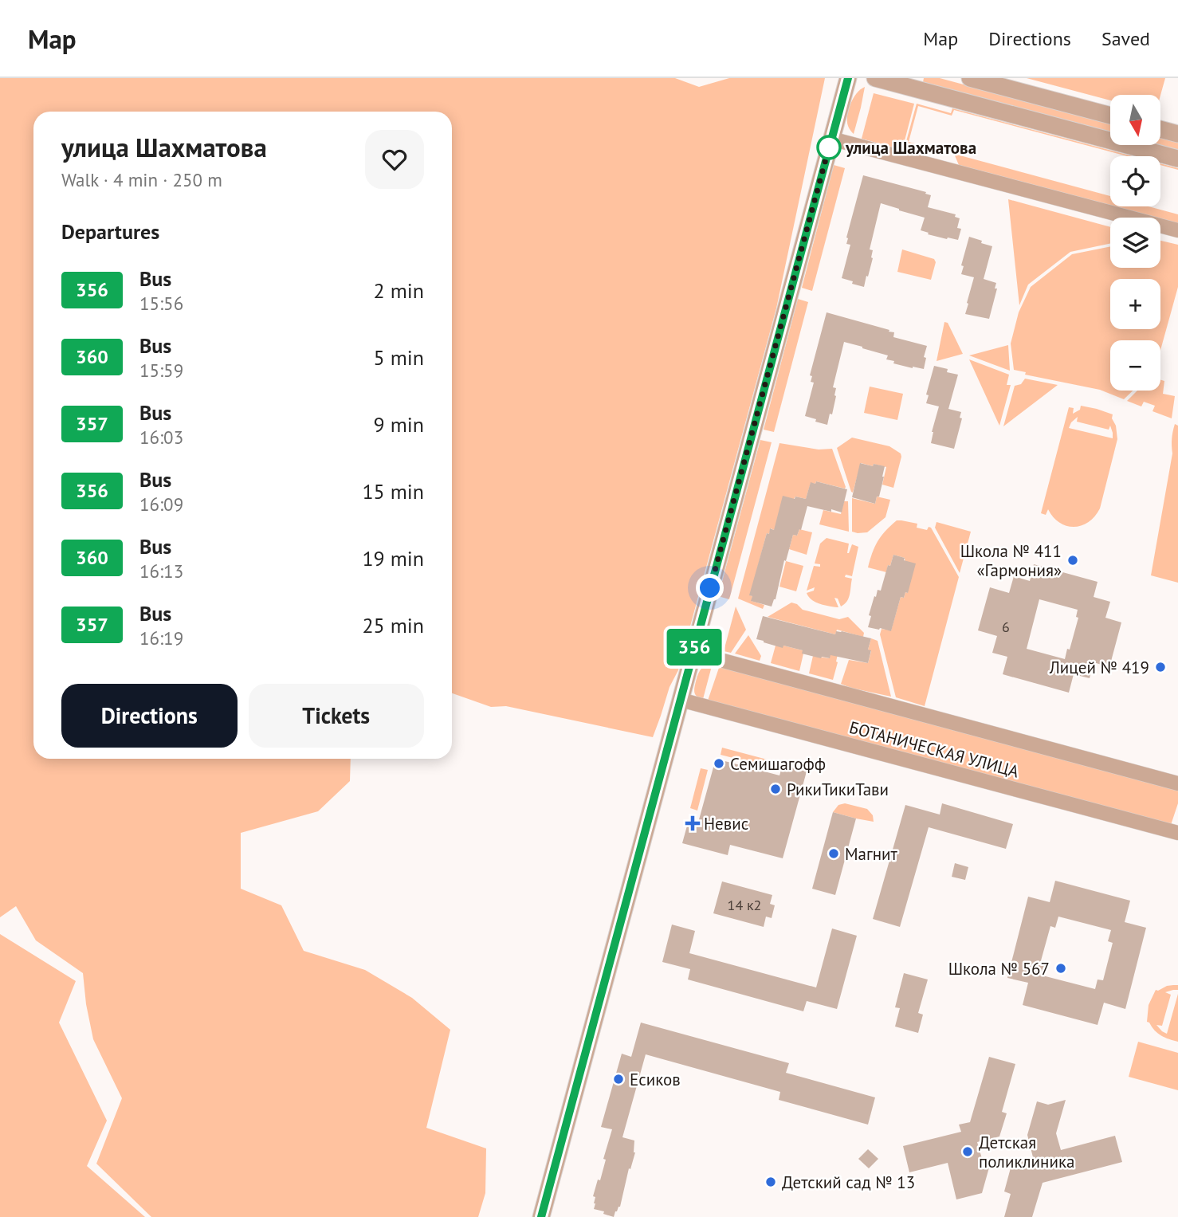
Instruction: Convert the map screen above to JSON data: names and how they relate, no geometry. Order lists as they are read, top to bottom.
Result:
{
  "streets": {
    "street": ["БОТАНИЧЕСКАЯ УЛИЦА"]
  },
  "places": {
    "other": [
      "улица Шахматова",
      "Школа № 411 «Гармония»",
      "Лицей № 419",
      "Семишагофф",
      "РикиТикиТави",
      "Магнит",
      "Школа № 567",
      "Есиков",
      "Детская поликлиника",
      "Детский сад № 13"
    ],
    "health": ["Невис"]
  },
  "lines": ["bus line 356"],
  "house_numbers": ["6", "14 к2"],
  "north": "bottom",
  "page": {
    "header": "Map",
    "nav": ["Map", "Directions", "Saved"],
    "on_map": "356",
    "map_buttons": ["+", "−"],
    "heading": [
      ["улица Шахматова", "Walk · 4 min · 250 m"],
      "Departures"
    ],
    "list": [
      {
        "mark": "356",
        "name": "Bus",
        "note": "15:56",
        "value": "2 min"
      },
      {
        "mark": "360",
        "name": "Bus",
        "note": "15:59",
        "value": "5 min"
      },
      {
        "mark": "357",
        "name": "Bus",
        "note": "16:03",
        "value": "9 min"
      },
      {
        "mark": "356",
        "name": "Bus",
        "note": "16:09",
        "value": "15 min"
      },
      {
        "mark": "360",
        "name": "Bus",
        "note": "16:13",
        "value": "19 min"
      },
      {
        "mark": "357",
        "name": "Bus",
        "note": "16:19",
        "value": "25 min"
      }
    ],
    "buttons": ["Directions", "Tickets"]
  }
}
